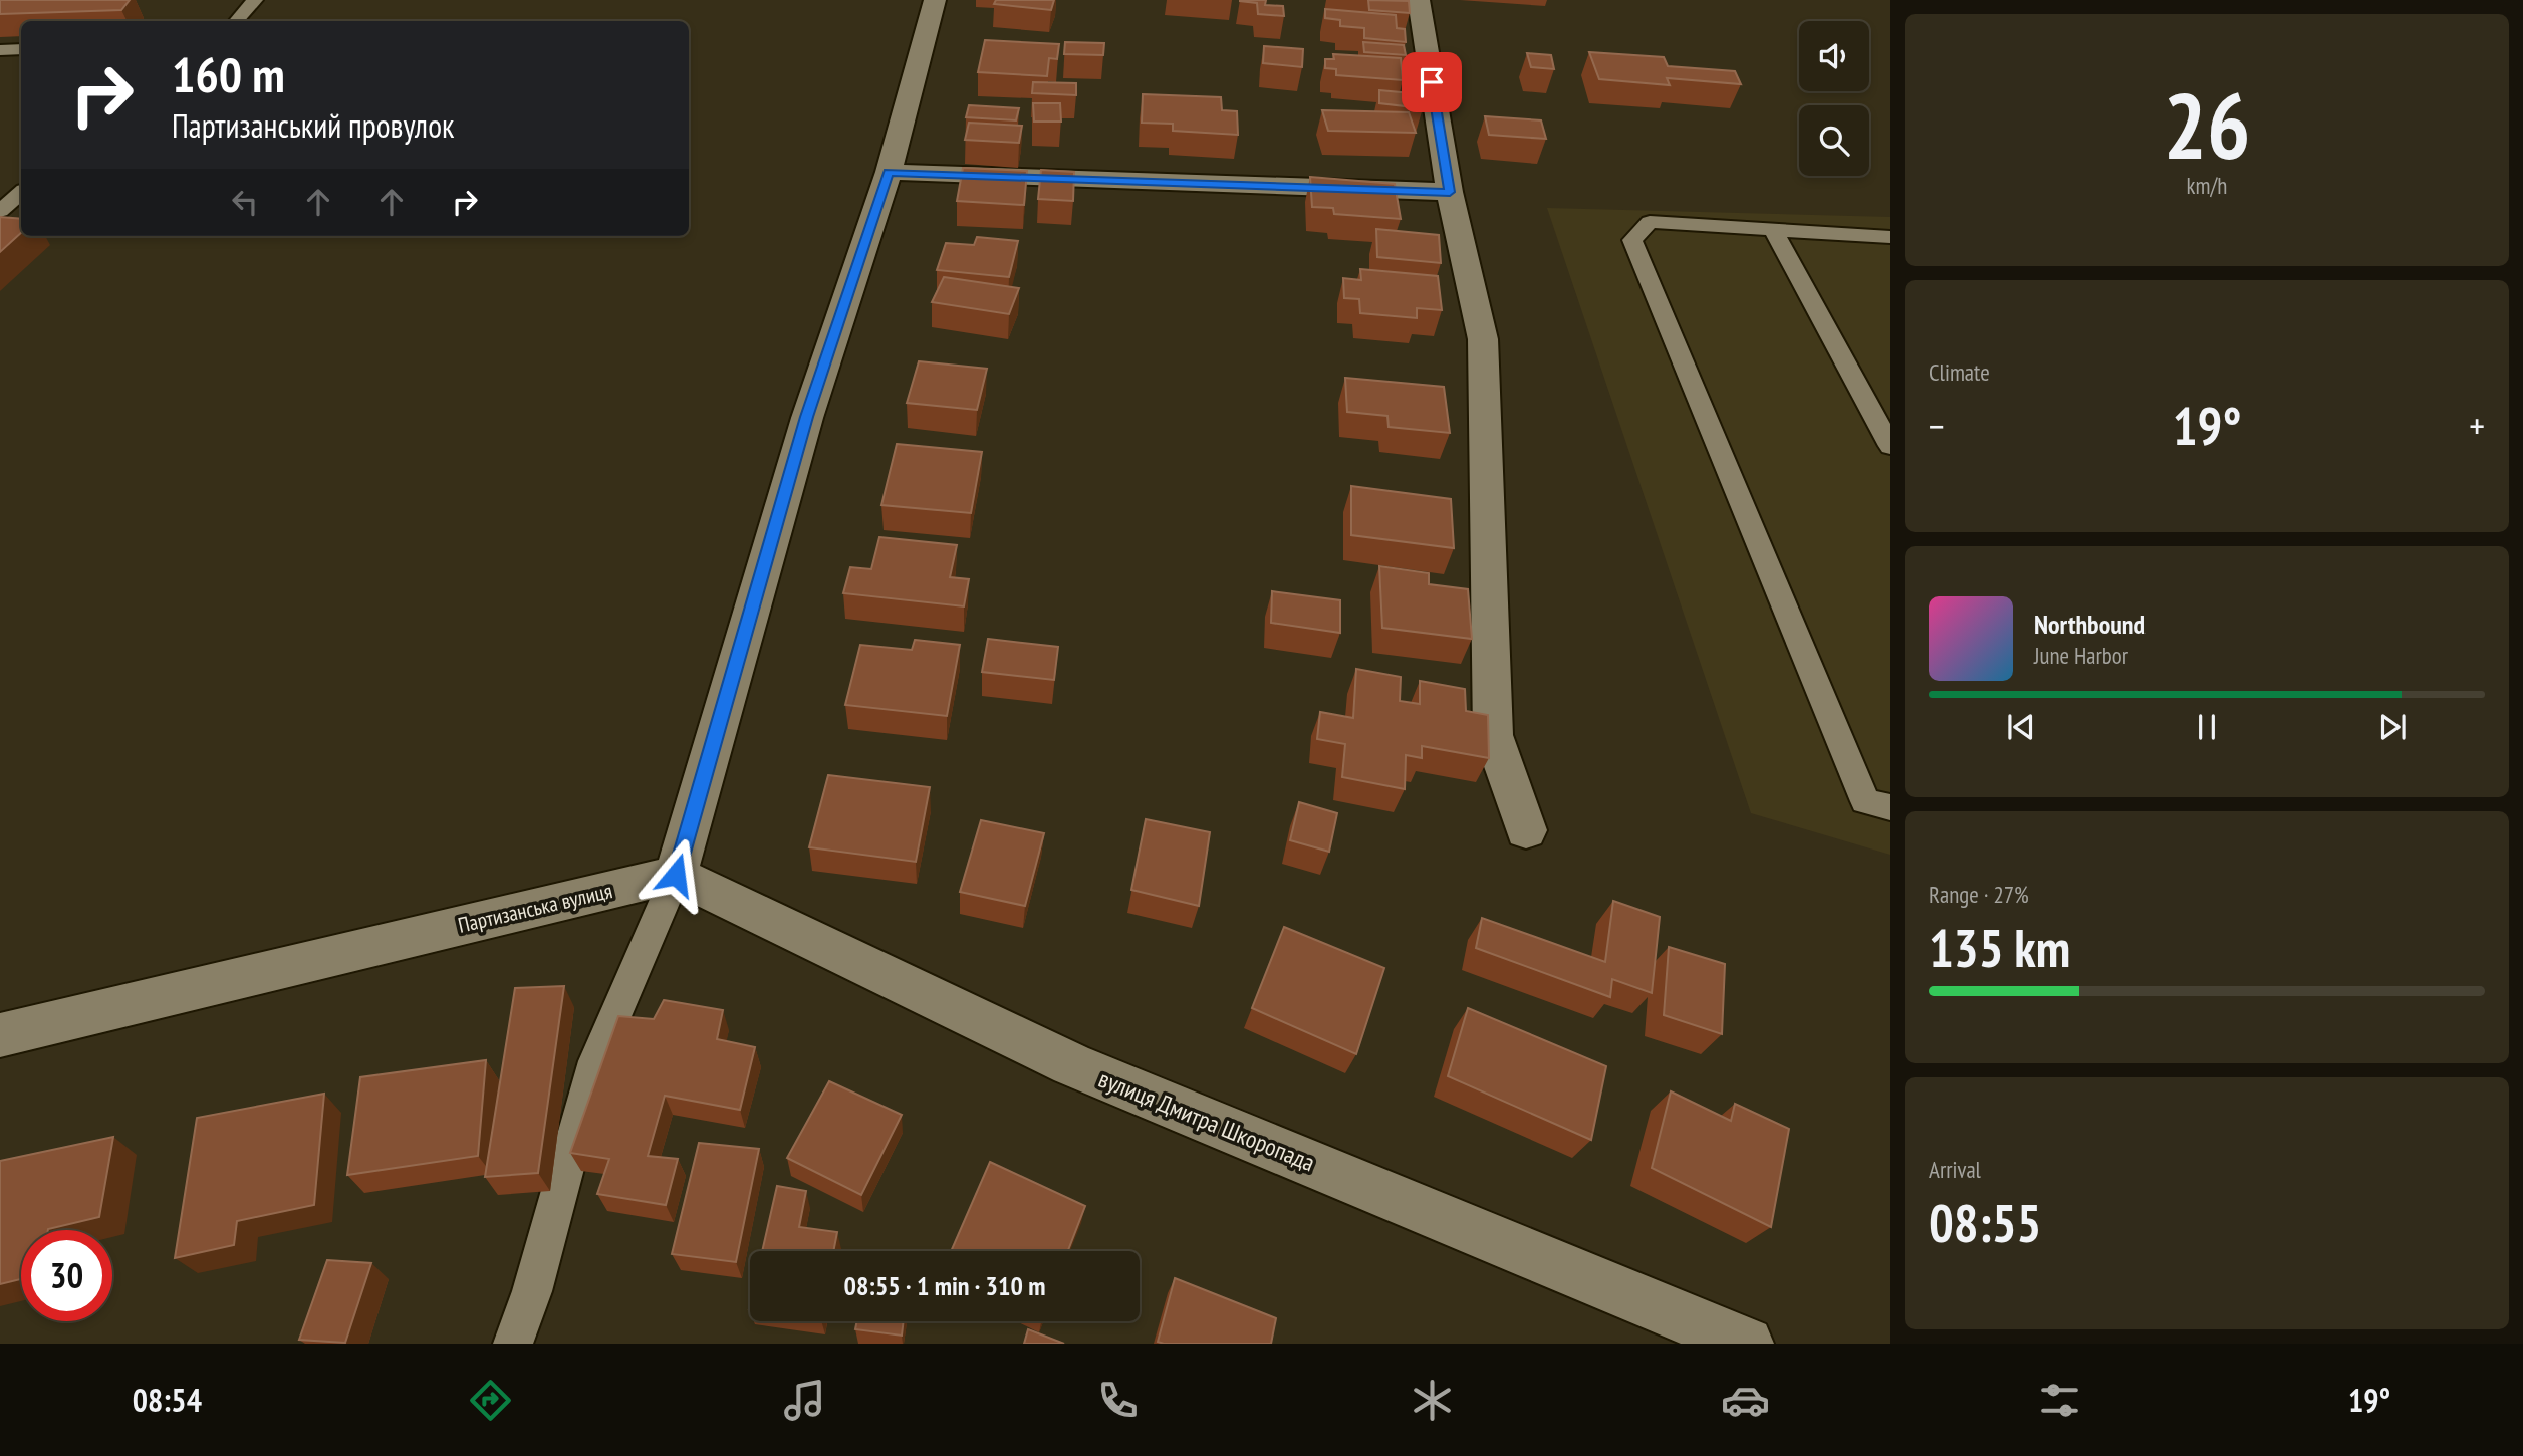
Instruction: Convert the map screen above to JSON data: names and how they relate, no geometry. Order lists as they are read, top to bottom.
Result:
{
  "streets": {
    "street": ["Партизанська вулиця", "вулиця Дмитра Шкоропада"]
  },
  "crossings": [
    ["Партизанська вулиця", "вулиця Дмитра Шкоропада"]
  ],
  "page": {
    "tile": [
      ["26", "km/h"],
      "Climate",
      ["Range · 27%", "135 km"],
      ["Arrival", "08:55"]
    ],
    "turn": ["160 m", "Партизанський провулок"],
    "heat": ["−", "19°", "+"],
    "song": ["Northbound", "June Harbor"],
    "limit": "30",
    "trip": "08:55 · 1 min · 310 m",
    "tabs": ["08:54", "19°"]
  }
}
